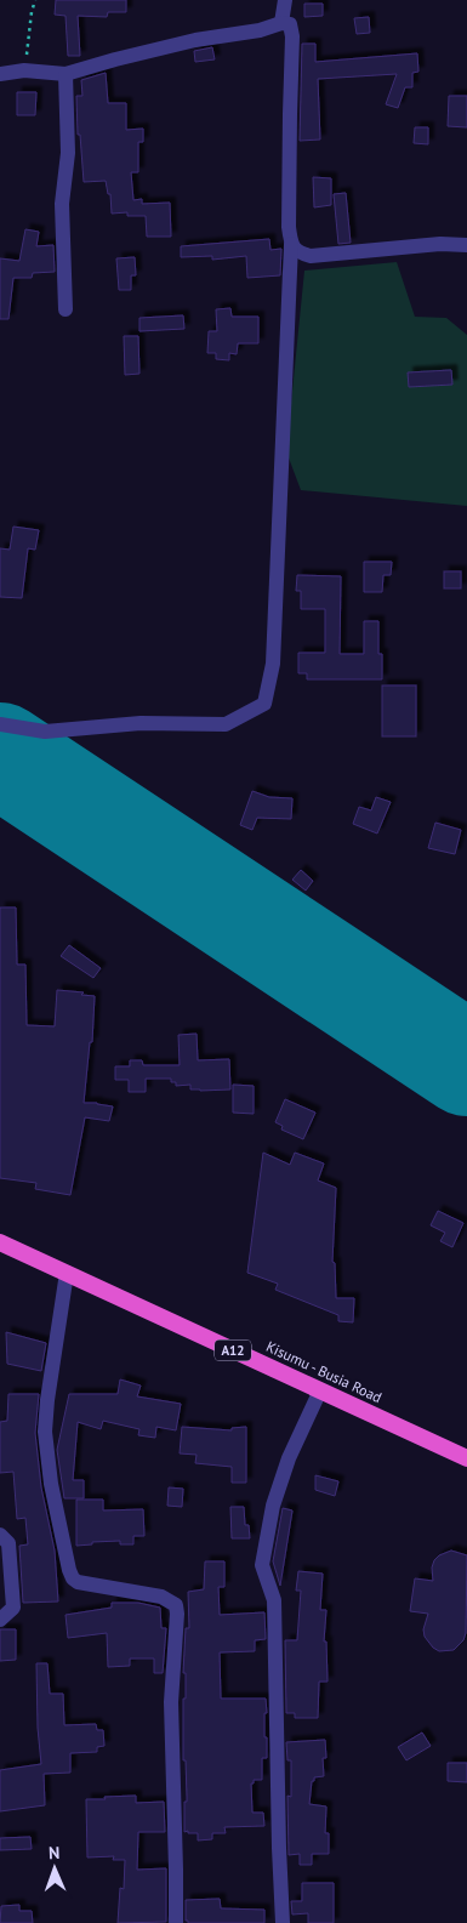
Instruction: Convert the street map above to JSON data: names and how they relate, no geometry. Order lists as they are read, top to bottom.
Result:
{
  "streets": {
    "highway": ["A12", "Kisumu - Busia Road"]
  },
  "north": "top"
}
